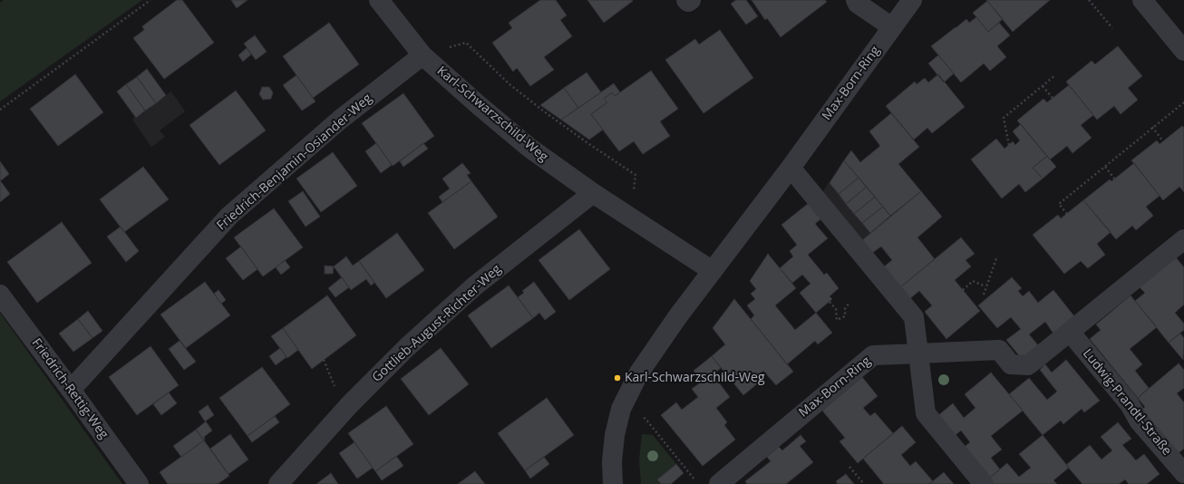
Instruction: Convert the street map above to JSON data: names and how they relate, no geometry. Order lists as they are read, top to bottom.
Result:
{
  "streets": {
    "street": [
      "Max-Born-Ring",
      "Karl-Schwarzschild-Weg",
      "Friedrich-Benjamin-Osiander-Weg",
      "Gottlieb-August-Richter-Weg",
      "Friedrich-Rettig-Weg",
      "Ludwig-Prandtl-Straße"
    ]
  },
  "crossings": [
    ["Max-Born-Ring", "Karl-Schwarzschild-Weg"],
    ["Karl-Schwarzschild-Weg", "Friedrich-Benjamin-Osiander-Weg"],
    ["Karl-Schwarzschild-Weg", "Gottlieb-August-Richter-Weg"],
    ["Friedrich-Benjamin-Osiander-Weg", "Friedrich-Rettig-Weg"]
  ],
  "places": ["Karl-Schwarzschild-Weg"]
}
